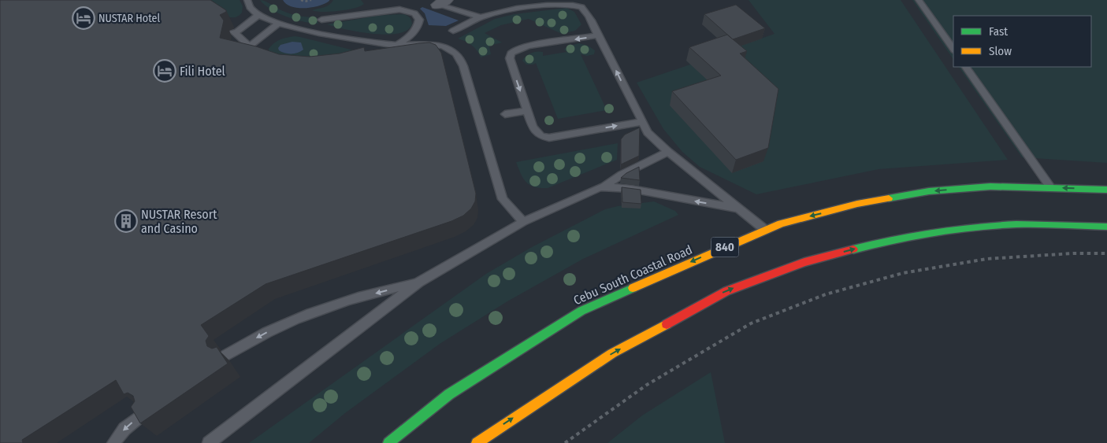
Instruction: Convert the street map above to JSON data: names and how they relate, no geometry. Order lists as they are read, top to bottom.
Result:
{
  "streets": {
    "highway": ["840", "Cebu South Coastal Road"]
  },
  "places": {
    "hotel": ["NUSTAR Hotel", "Fili Hotel"],
    "building": ["NUSTAR Resort and Casino"]
  },
  "legend": ["Fast", "Slow"]
}
